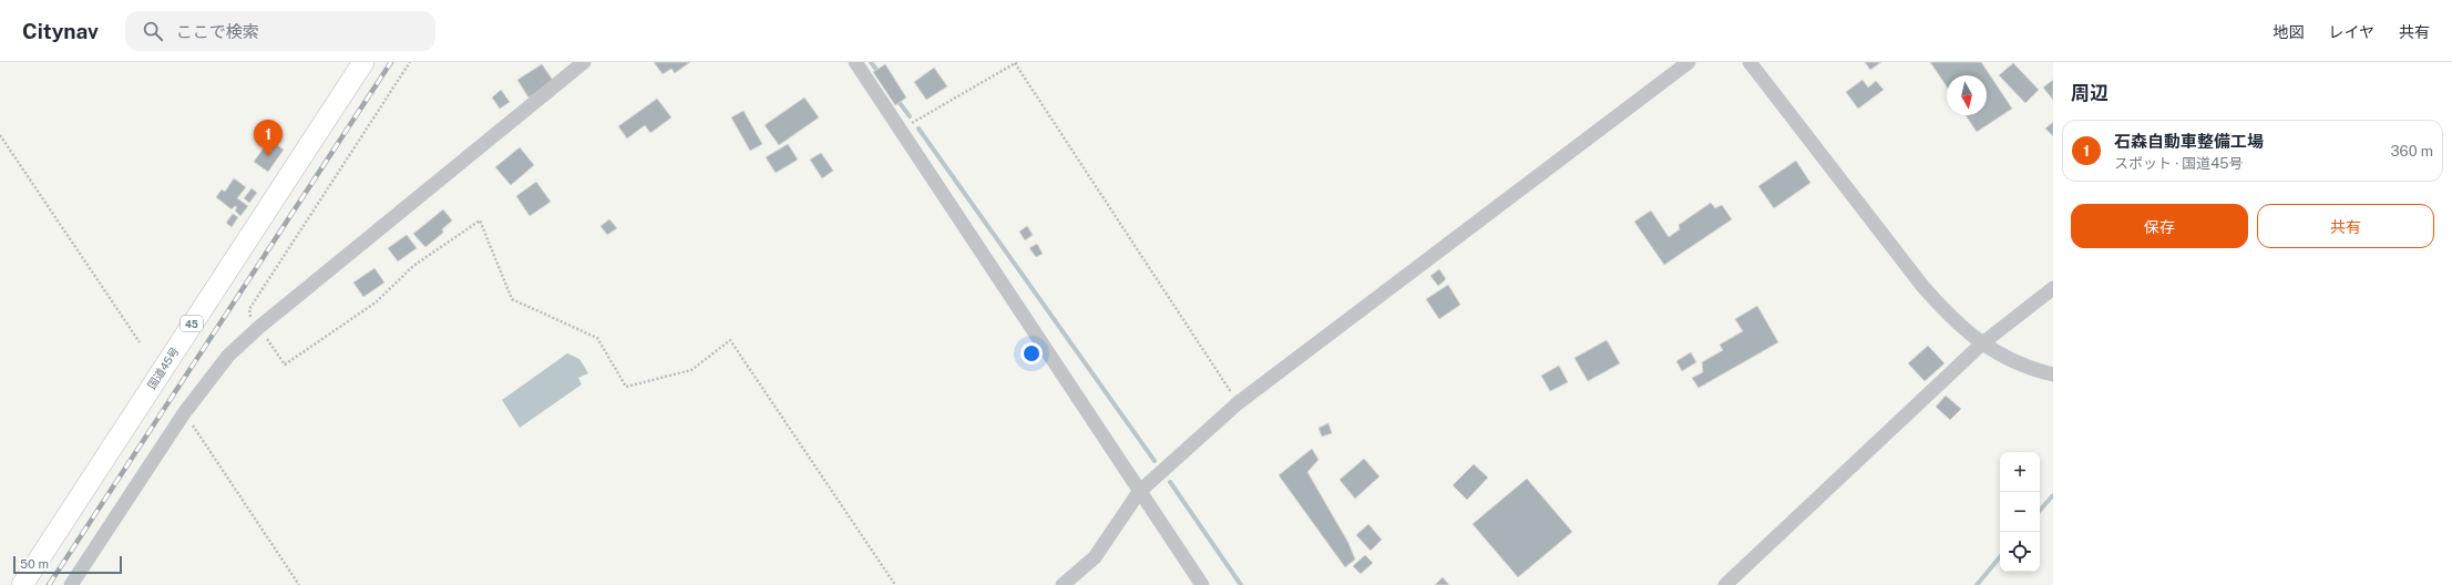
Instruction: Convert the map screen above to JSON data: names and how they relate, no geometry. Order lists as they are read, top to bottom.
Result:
{
  "streets": {
    "highway": ["45", "国道45号"]
  },
  "scale_bar": "50 m",
  "north": "bottom",
  "page": {
    "header": "Citynav",
    "search": "ここで検索",
    "nav": ["地図", "レイヤ", "共有"],
    "heading": "周辺",
    "pins": "1",
    "list": [
      {
        "mark": "1",
        "name": "石森自動車整備工場",
        "note": "スポット · 国道45号",
        "value": "360 m"
      }
    ],
    "buttons": ["保存", "共有"],
    "map_buttons": ["+", "−"],
    "scale": "50 m"
  }
}
